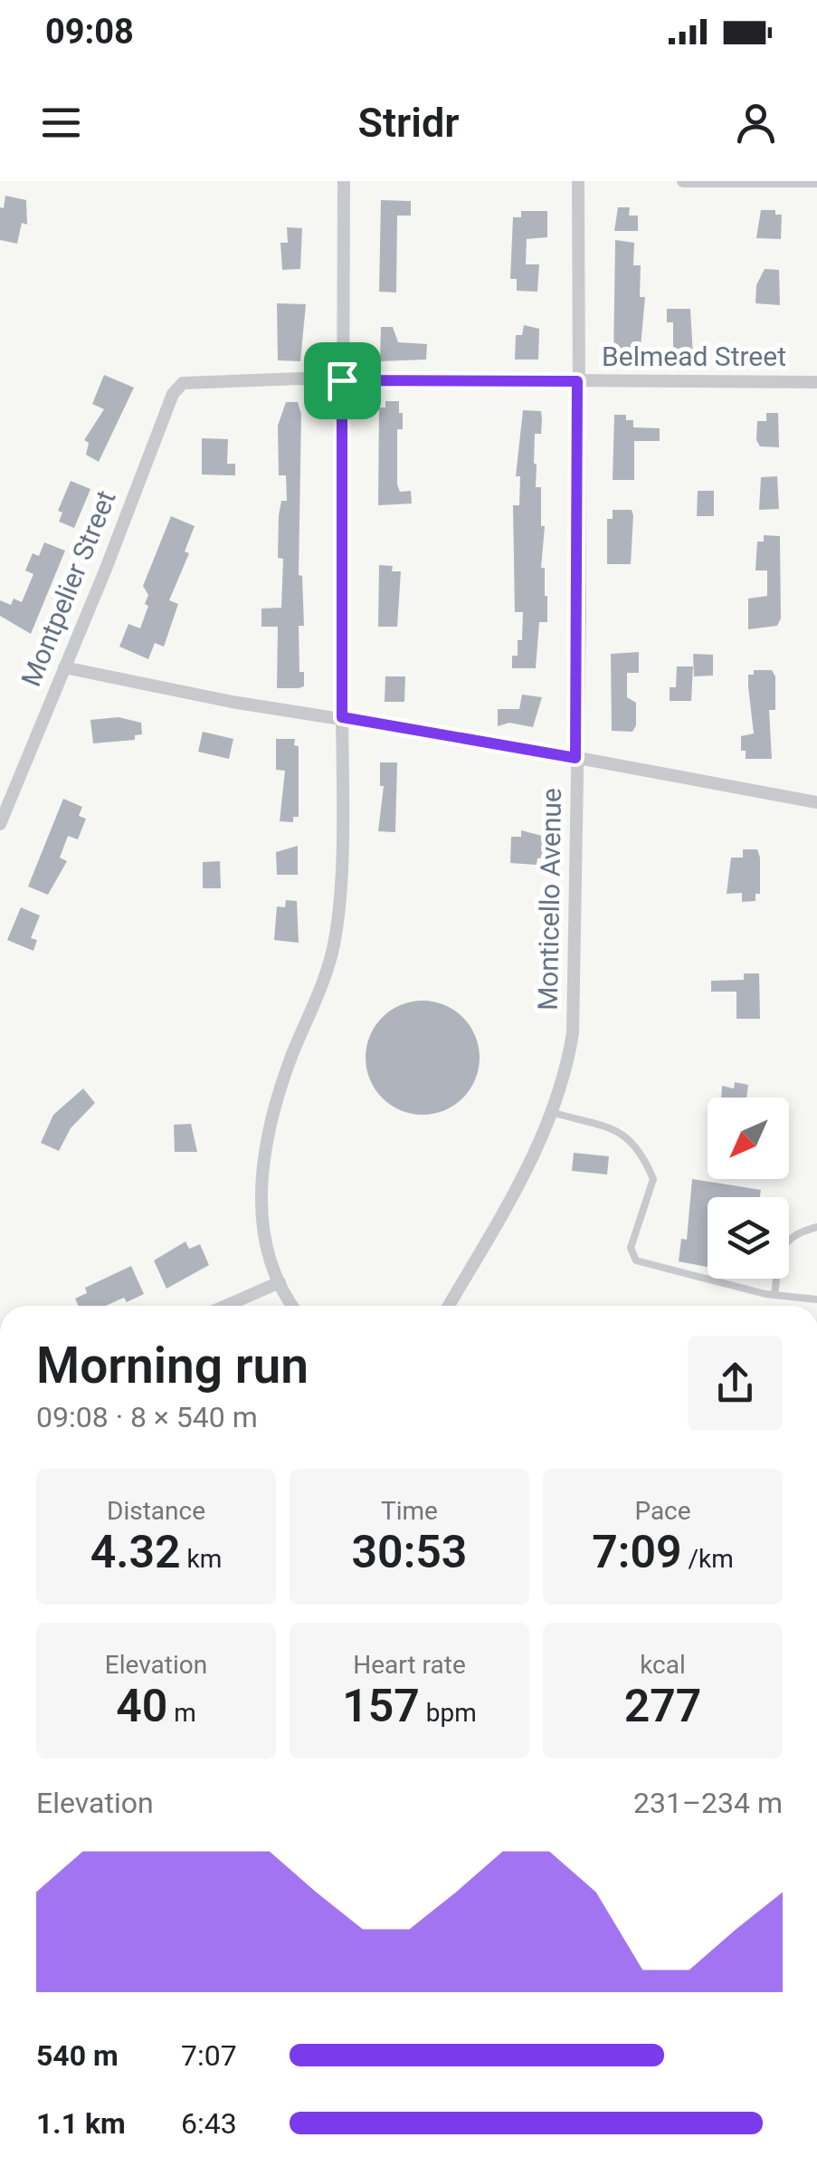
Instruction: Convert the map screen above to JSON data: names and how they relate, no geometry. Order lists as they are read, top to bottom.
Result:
{
  "streets": {
    "street": ["Belmead Street", "Montpelier Street", "Monticello Avenue"]
  },
  "crossings": [
    ["Belmead Street", "Montpelier Street"],
    ["Belmead Street", "Monticello Avenue"]
  ],
  "north": "bottom left",
  "page": {
    "status": "09:08",
    "header": "Stridr",
    "heading": ["Morning run", "09:08 · 8 × 540 m"],
    "stats": [
      ["Distance", "4.32 km"],
      ["Time", "30:53"],
      ["Pace", "7:09 /km"],
      ["Elevation", "40 m"],
      ["Heart rate", "157 bpm"],
      ["kcal", "277"]
    ],
    "chart": ["Elevation", "231–234 m"],
    "list": [
      {
        "name": "540 m",
        "note": "7:07"
      },
      {
        "name": "1.1 km",
        "note": "6:43"
      }
    ]
  }
}
